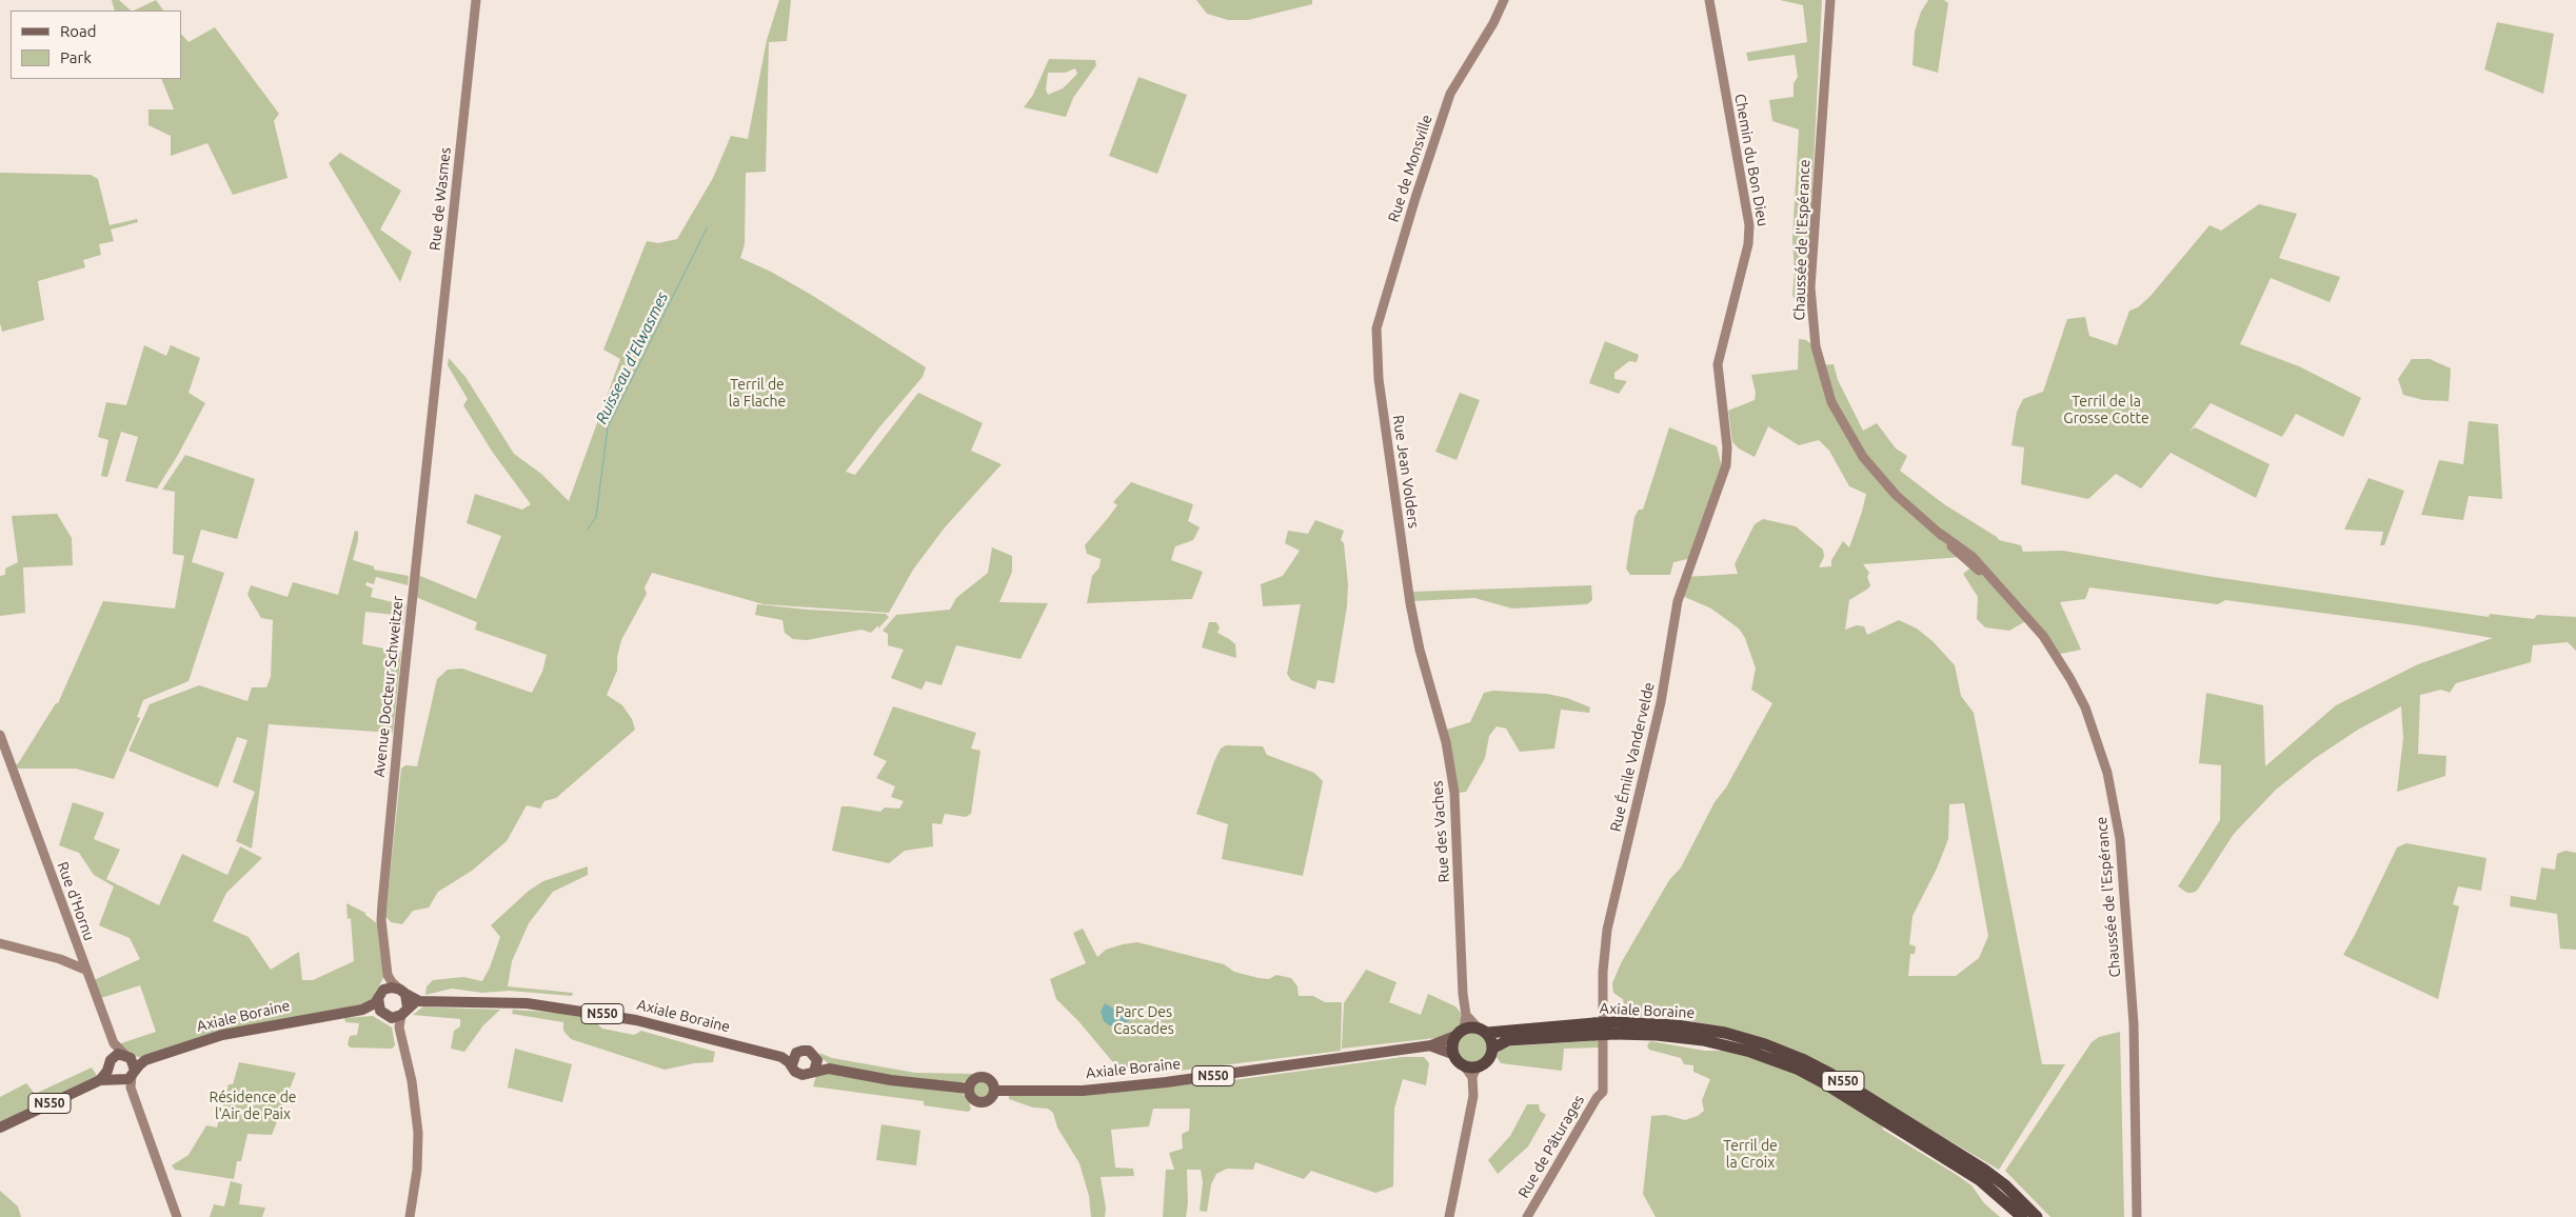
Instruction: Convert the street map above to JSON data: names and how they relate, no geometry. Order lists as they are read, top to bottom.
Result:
{
  "streets": {
    "highway": ["Axiale Boraine", "N550"],
    "street": [
      "Chemin du Bon Dieu",
      "Rue de Monsville",
      "Rue de Wasmes",
      "Chaussée de l'Espérance",
      "Rue Jean Volders",
      "Avenue Docteur Schweitzer",
      "Rue Émile Vandervelde",
      "Rue des Vaches",
      "Rue d'Hornu",
      "Rue de Pâturages"
    ]
  },
  "crossings": [
    ["Chemin du Bon Dieu", "Rue Émile Vandervelde"],
    ["Rue de Monsville", "Rue Jean Volders"],
    ["Rue de Wasmes", "Avenue Docteur Schweitzer"],
    ["Rue Jean Volders", "Rue des Vaches"],
    ["Rue Émile Vandervelde", "Rue de Pâturages"],
    ["Rue des Vaches", "Axiale Boraine"],
    ["Axiale Boraine", "N550"]
  ],
  "water": ["Ruisseau d'Elwasmes"],
  "parks": [
    "Terril de la Flache",
    "Terril de la Grosse Cotte",
    "Parc Des Cascades",
    "Résidence de l'Air de Paix",
    "Terril de la Croix"
  ],
  "legend": ["Road", "Park"]
}
